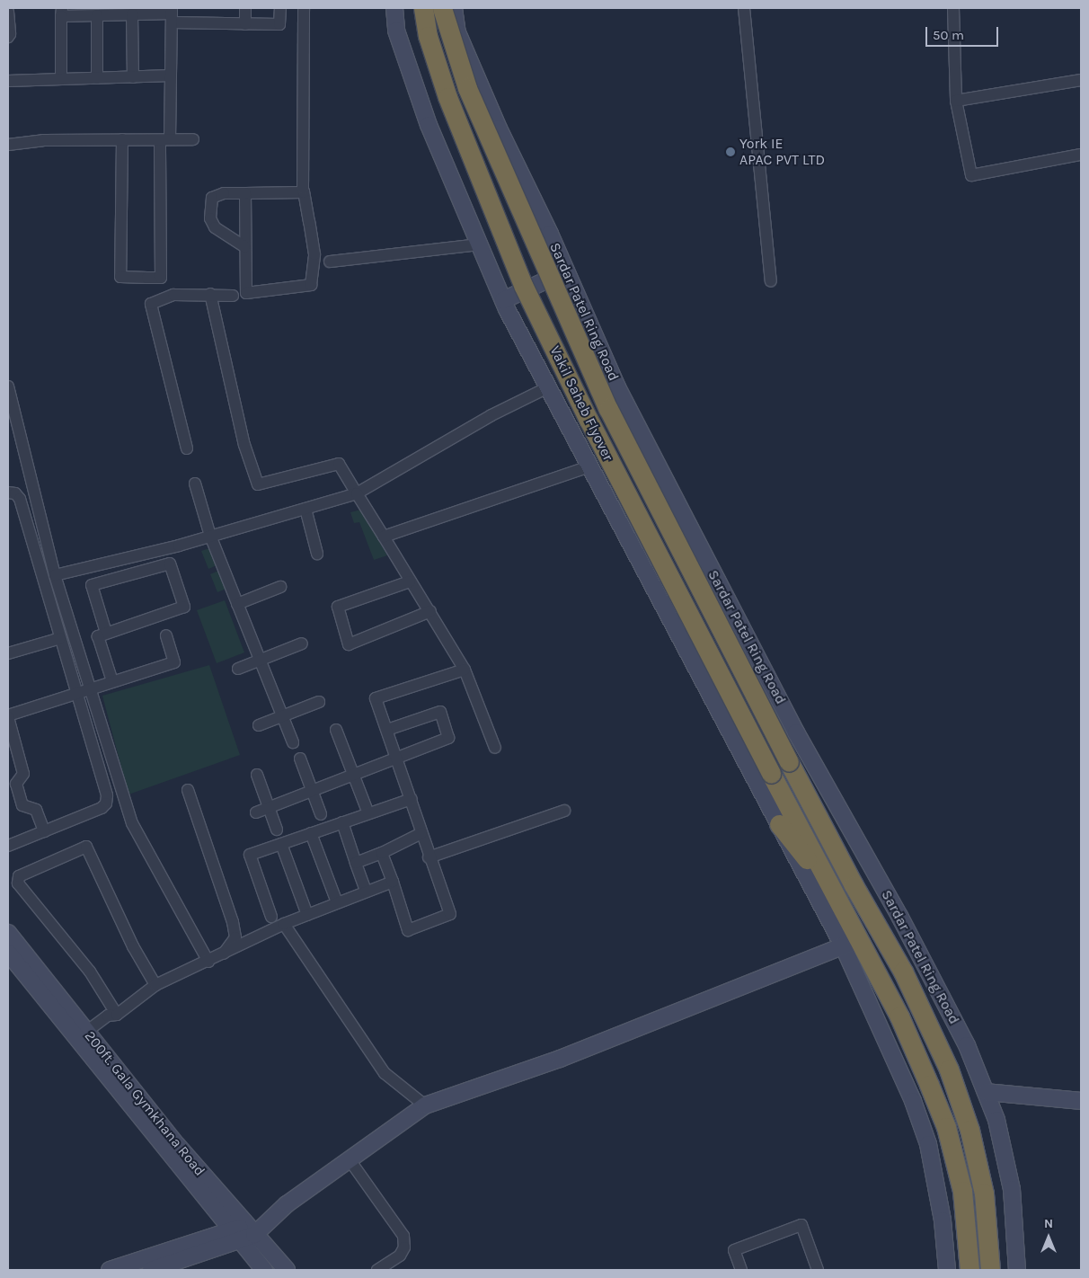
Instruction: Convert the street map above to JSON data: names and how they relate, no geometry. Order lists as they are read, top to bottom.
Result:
{
  "streets": {
    "highway": ["Sardar Patel Ring Road", "Vakil Saheb Flyover"],
    "street": ["200ft. Gala Gymkhana Road"]
  },
  "crossings": [
    ["Sardar Patel Ring Road", "Vakil Saheb Flyover"]
  ],
  "places": ["York IE APAC PVT LTD"],
  "scale_bar": "50 m",
  "north": "top"
}
